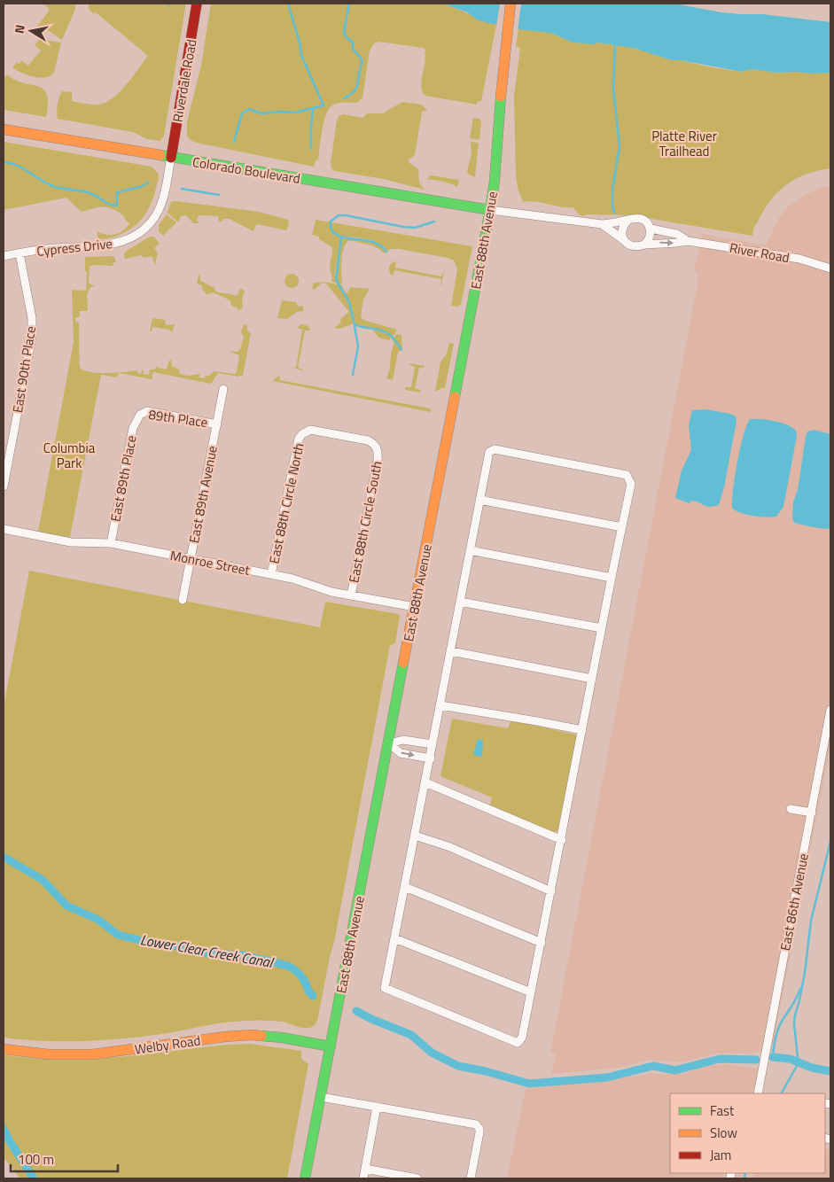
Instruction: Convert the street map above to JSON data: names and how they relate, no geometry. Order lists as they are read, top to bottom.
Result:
{
  "streets": {
    "main road": [
      "Riverdale Road",
      "Colorado Boulevard",
      "East 88th Avenue",
      "Welby Road"
    ],
    "street": [
      "Cypress Drive",
      "River Road",
      "East 90th Place",
      "89th Place",
      "East 89th Place",
      "East 89th Avenue",
      "East 88th Circle North",
      "East 88th Circle South",
      "Monroe Street",
      "East 86th Avenue"
    ]
  },
  "crossings": [
    ["Riverdale Road", "Colorado Boulevard"],
    ["Riverdale Road", "Cypress Drive"],
    ["Colorado Boulevard", "East 88th Avenue"],
    ["Colorado Boulevard", "Cypress Drive"],
    ["East 88th Avenue", "Monroe Street"],
    ["East 88th Avenue", "Welby Road"],
    ["Cypress Drive", "East 90th Place"],
    ["89th Place", "East 89th Place"],
    ["89th Place", "East 89th Avenue"],
    ["East 89th Place", "Monroe Street"],
    ["East 89th Avenue", "Monroe Street"],
    ["East 88th Circle North", "East 88th Circle South"],
    ["East 88th Circle North", "Monroe Street"],
    ["East 88th Circle South", "Monroe Street"]
  ],
  "water": ["Lower Clear Creek Canal"],
  "parks": ["Platte River Trailhead", "Columbia Park"],
  "legend": ["Fast", "Slow", "Jam"],
  "scale_bar": "100 m",
  "north": "left"
}
